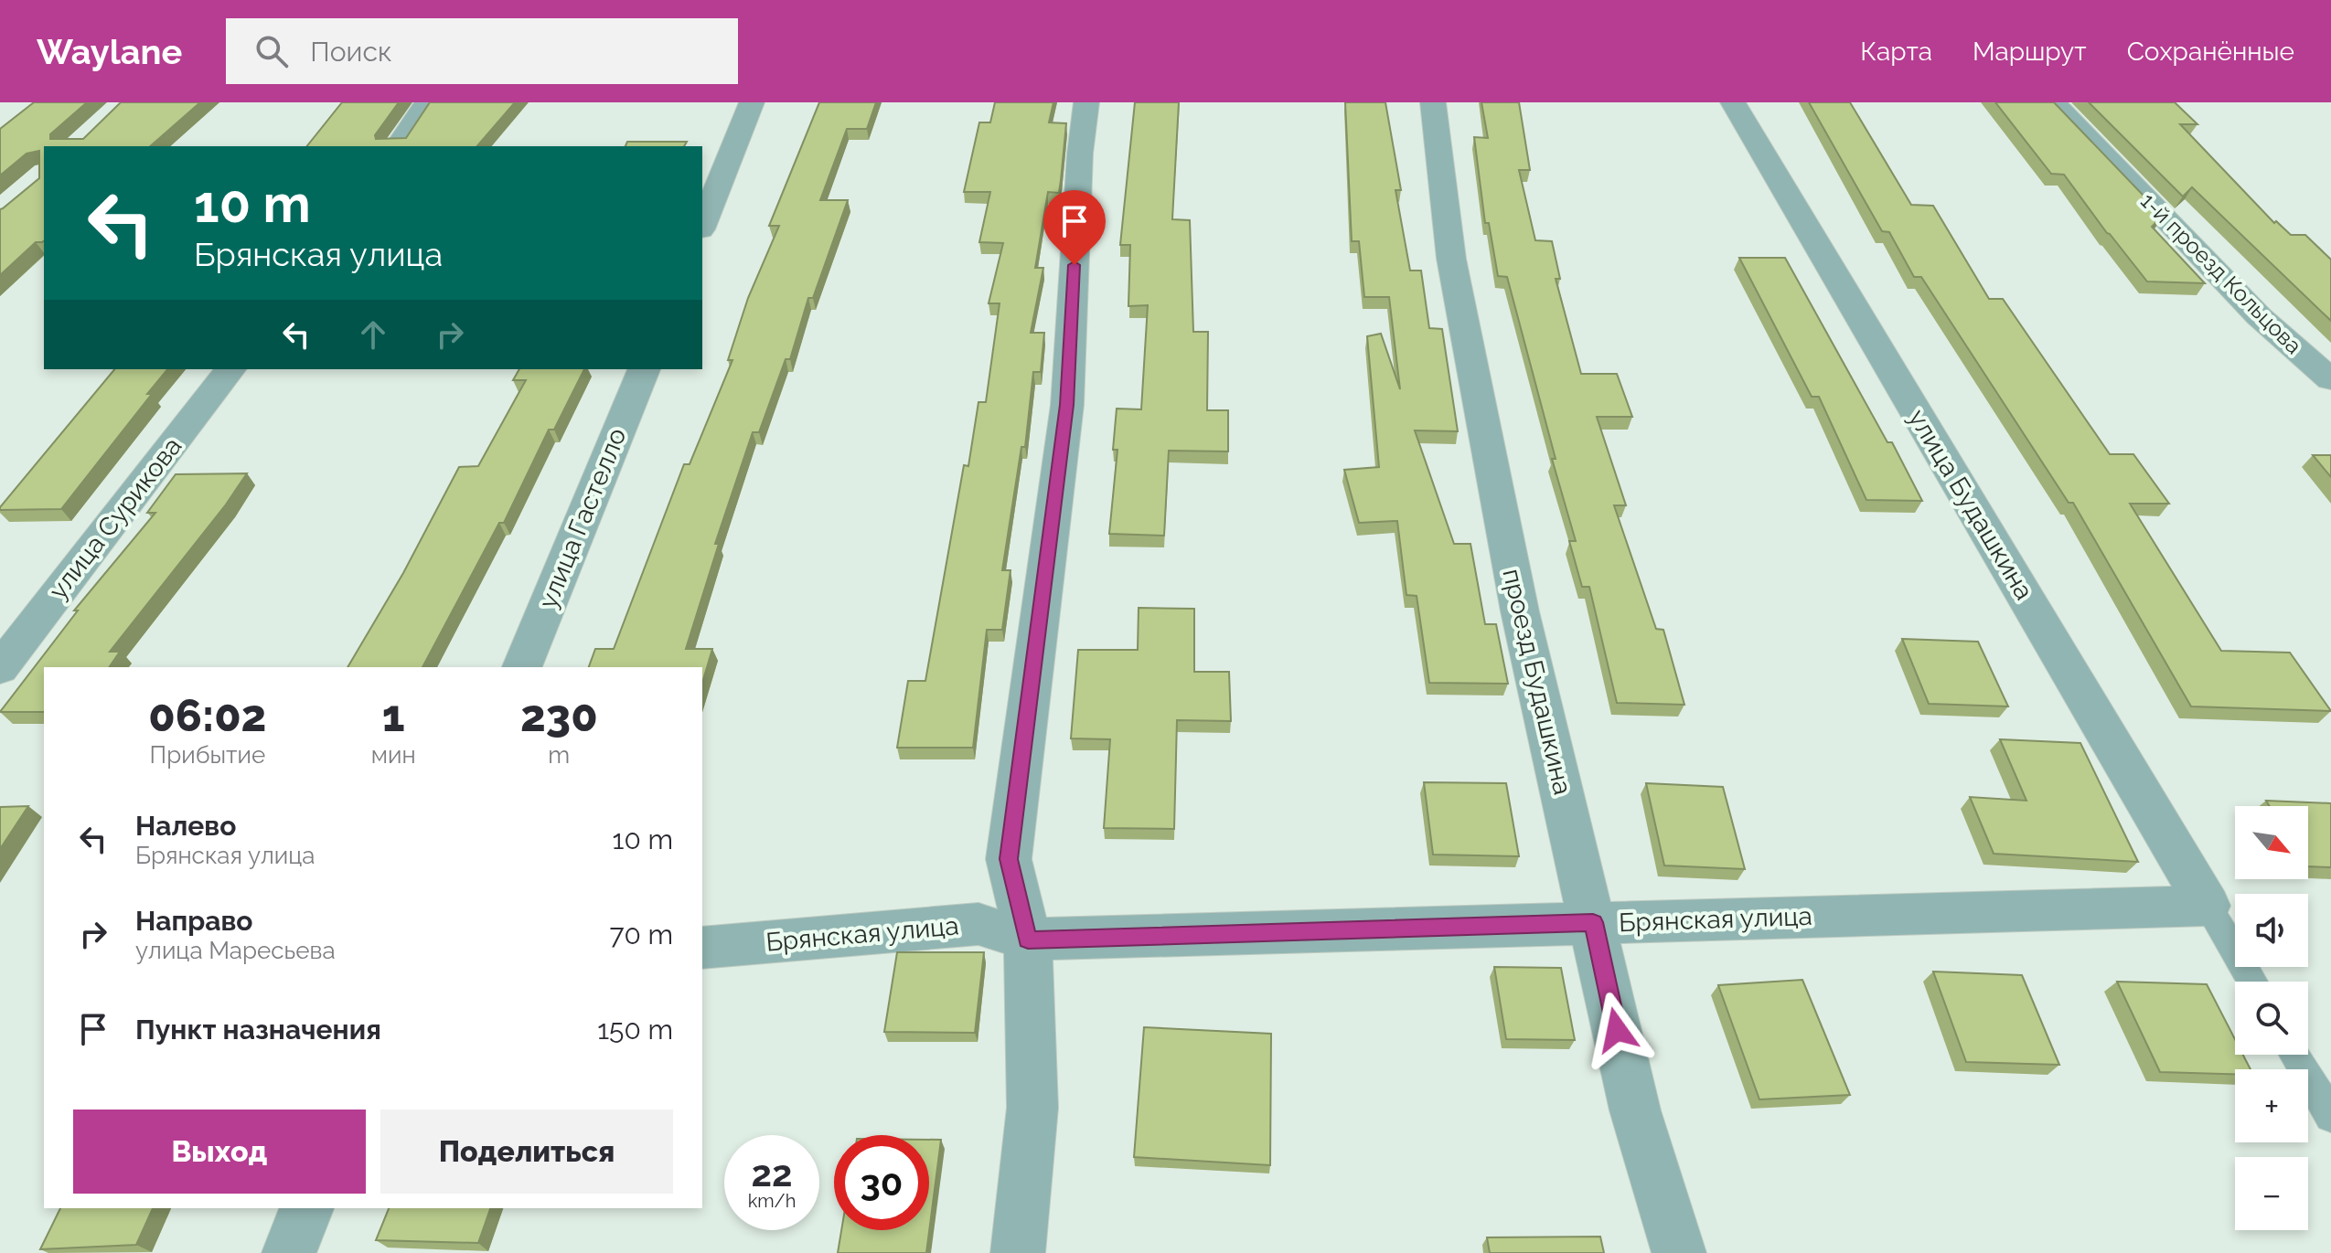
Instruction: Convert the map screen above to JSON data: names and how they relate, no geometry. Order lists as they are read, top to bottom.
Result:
{
  "streets": {
    "street": [
      "1-й проезд Кольцова",
      "улица Будашкина",
      "улица Сурикова",
      "улица Гастелло",
      "проезд Будашкина",
      "Брянская улица"
    ]
  },
  "crossings": [
    ["улица Будашкина", "Брянская улица"],
    ["проезд Будашкина", "Брянская улица"]
  ],
  "north": "bottom right",
  "page": {
    "header": "Waylane",
    "search": "Поиск",
    "nav": ["Карта", "Маршрут", "Сохранённые"],
    "turn": ["10 m", "Брянская улица"],
    "eta": [
      "06:02",
      "Прибытие",
      "1",
      "мин",
      "230",
      "m"
    ],
    "list": [
      {
        "name": "Налево",
        "note": "Брянская улица",
        "value": "10 m"
      },
      {
        "name": "Направо",
        "note": "улица Маресьева",
        "value": "70 m"
      },
      {
        "name": "Пункт назначения",
        "value": "150 m"
      }
    ],
    "map_buttons": ["+", "−"],
    "buttons": ["Выход", "Поделиться"],
    "speed": "22 km/h",
    "limit": "30"
  }
}
